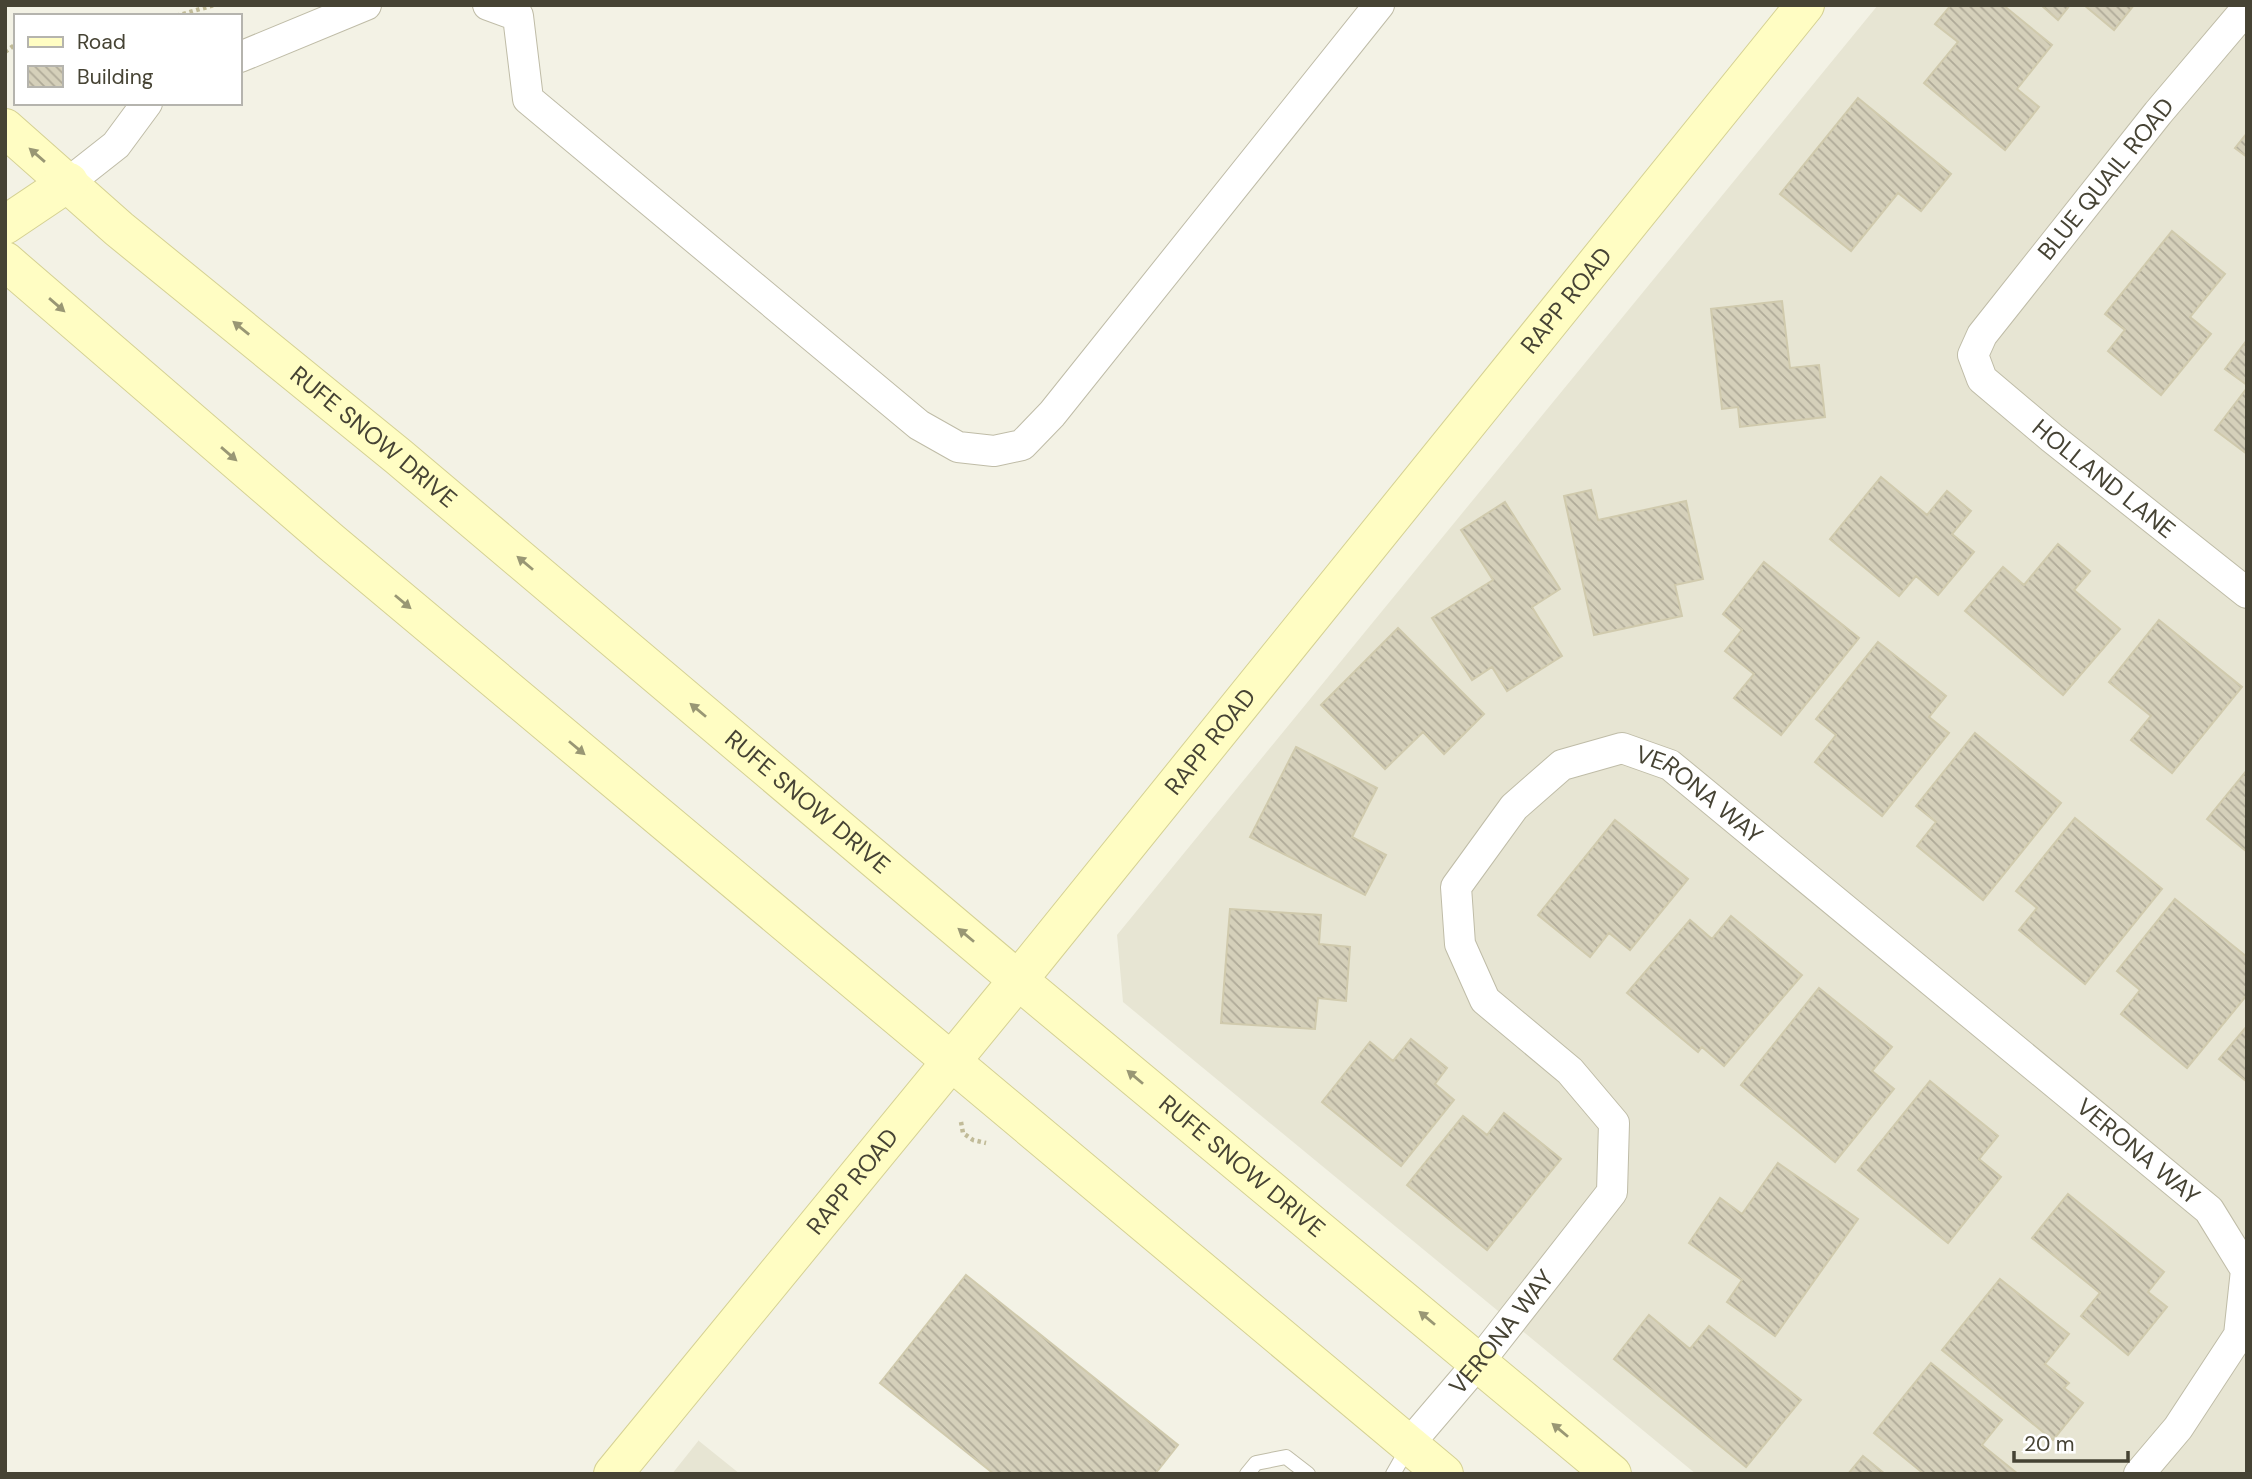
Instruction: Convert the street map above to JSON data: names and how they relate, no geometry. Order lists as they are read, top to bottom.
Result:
{
  "streets": {
    "main road": ["RAPP ROAD", "RUFE SNOW DRIVE"],
    "street": ["BLUE QUAIL ROAD", "HOLLAND LANE", "VERONA WAY"]
  },
  "crossings": [
    ["BLUE QUAIL ROAD", "HOLLAND LANE"],
    ["RAPP ROAD", "RUFE SNOW DRIVE"],
    ["RUFE SNOW DRIVE", "VERONA WAY"]
  ],
  "legend": ["Road", "Building"],
  "scale_bar": "20 m"
}
